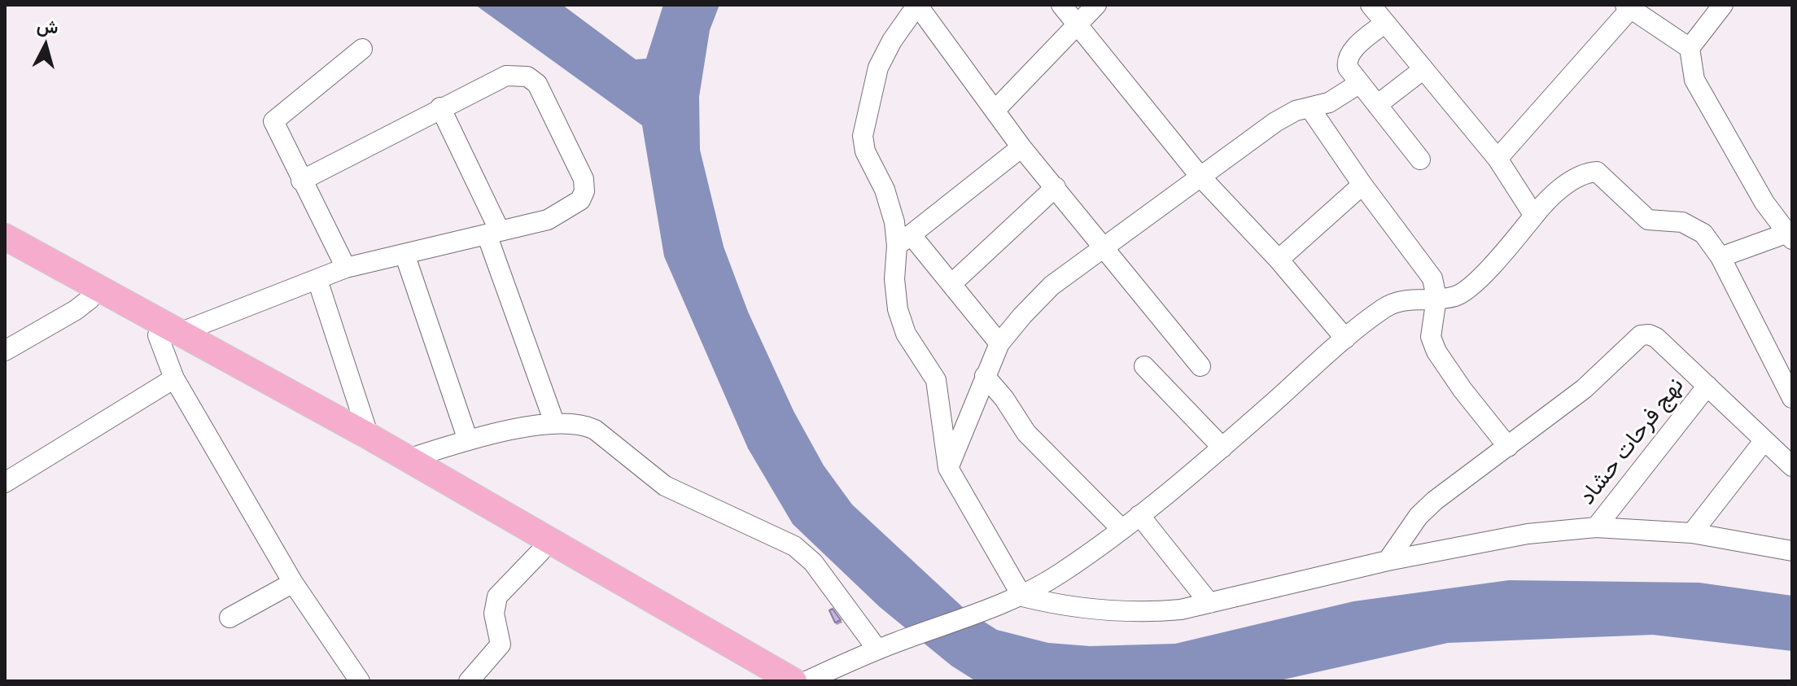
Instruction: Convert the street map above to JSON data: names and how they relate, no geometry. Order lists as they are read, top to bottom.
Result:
{
  "streets": {
    "street": ["نهج فرحات حشاد"]
  },
  "north": "top"
}
